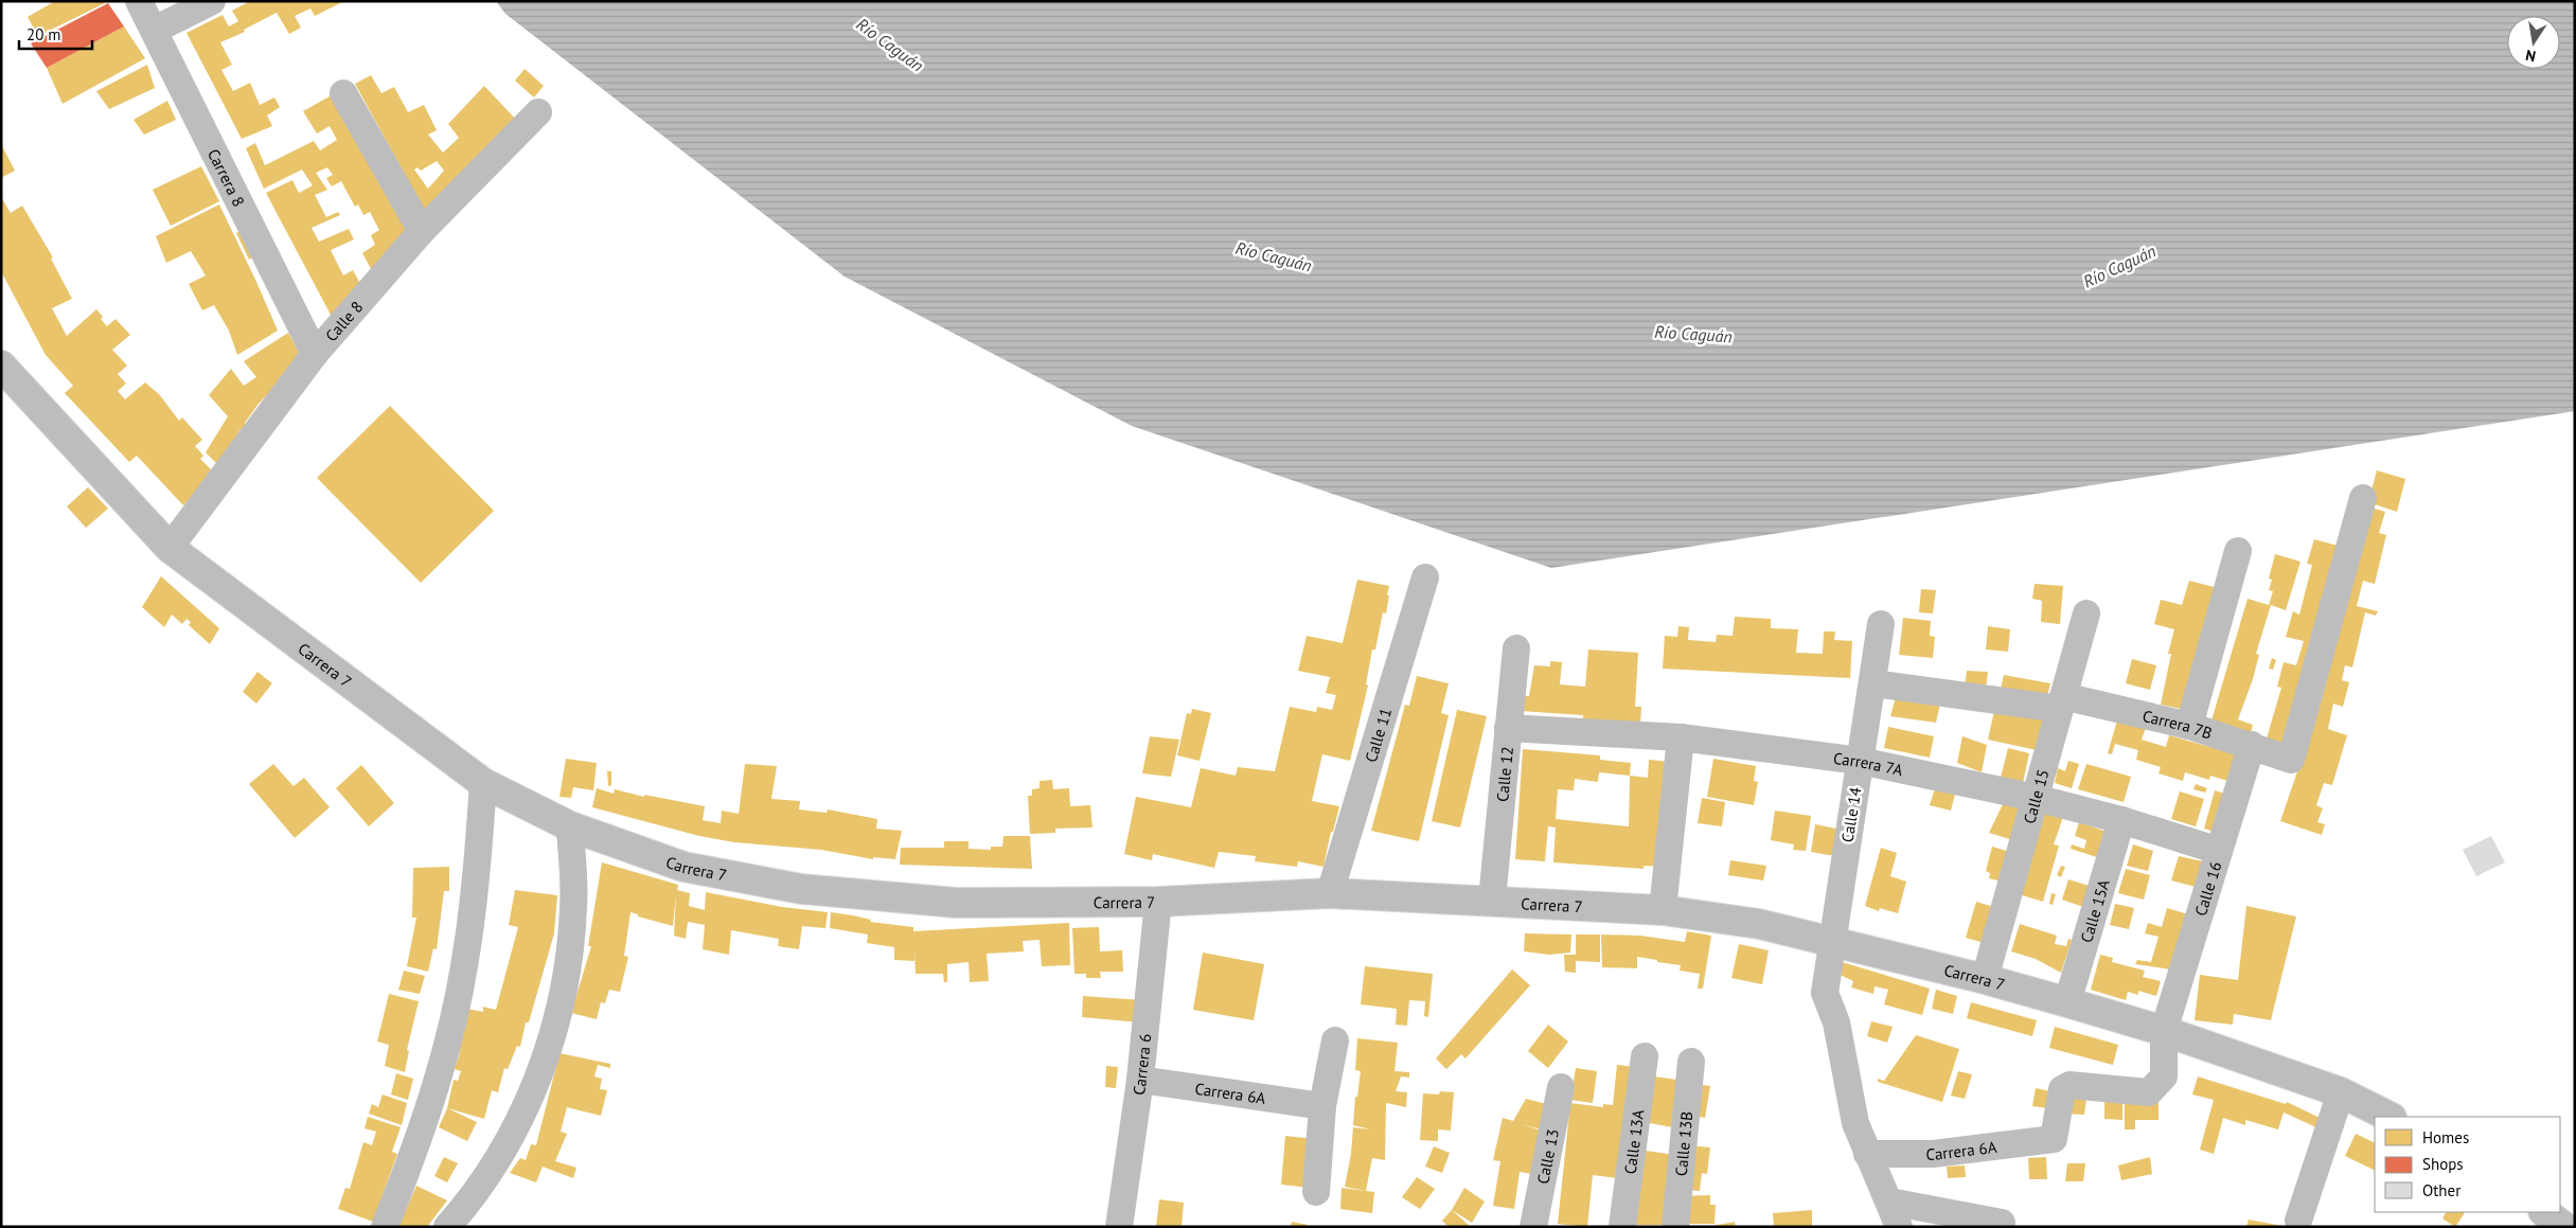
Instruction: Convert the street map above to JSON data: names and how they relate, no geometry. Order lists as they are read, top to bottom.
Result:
{
  "streets": {
    "main road": ["Carrera 7"],
    "street": [
      "Carrera 8",
      "Calle 8",
      "Carrera 7B",
      "Calle 11",
      "Carrera 7A",
      "Calle 12",
      "Calle 15",
      "Calle 14",
      "Calle 16",
      "Calle 15A",
      "Carrera 6",
      "Carrera 6A",
      "Calle 13A",
      "Calle 13B",
      "Calle 13"
    ]
  },
  "crossings": [
    ["Carrera 8", "Calle 8"],
    ["Calle 8", "Carrera 7"],
    ["Carrera 7", "Calle 11"],
    ["Carrera 7", "Calle 12"],
    ["Carrera 7", "Calle 15"],
    ["Carrera 7", "Calle 14"],
    ["Carrera 7", "Calle 16"],
    ["Carrera 7", "Calle 15A"],
    ["Carrera 7", "Carrera 6"],
    ["Carrera 7B", "Calle 15"],
    ["Carrera 7B", "Calle 14"],
    ["Carrera 7B", "Calle 16"],
    ["Carrera 7A", "Calle 12"],
    ["Carrera 7A", "Calle 15"],
    ["Carrera 7A", "Calle 14"],
    ["Carrera 7A", "Calle 16"],
    ["Carrera 7A", "Calle 15A"],
    ["Calle 14", "Carrera 6A"],
    ["Calle 16", "Carrera 6A"],
    ["Carrera 6", "Carrera 6A"]
  ],
  "water": ["Río Caguán"],
  "legend": ["Homes", "Shops", "Other"],
  "scale_bar": "20 m",
  "north": "bottom"
}
